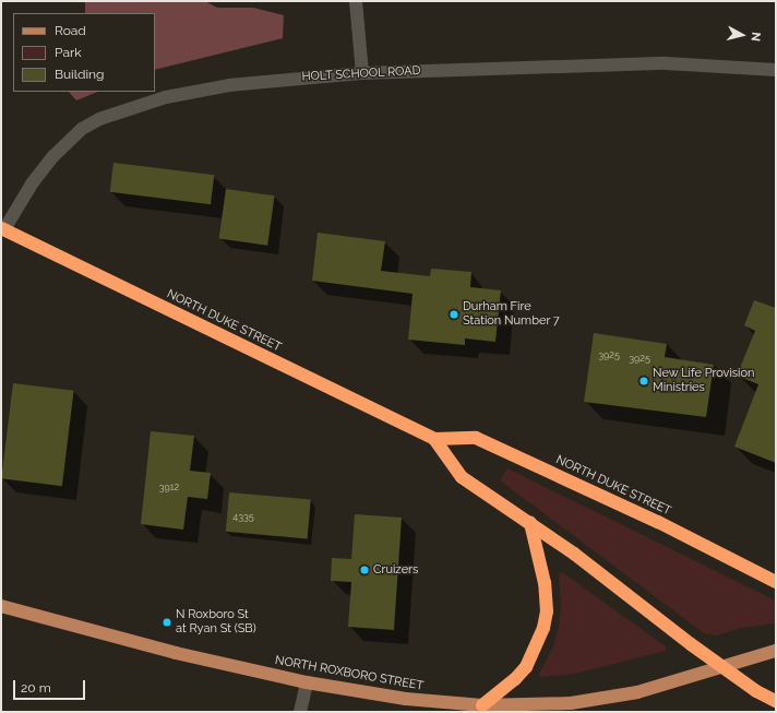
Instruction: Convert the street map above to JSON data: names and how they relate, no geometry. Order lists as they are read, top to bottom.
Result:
{
  "streets": {
    "highway": ["NORTH DUKE STREET"],
    "main road": ["NORTH ROXBORO STREET"],
    "street": ["HOLT SCHOOL ROAD"]
  },
  "crossings": [
    ["HOLT SCHOOL ROAD", "NORTH DUKE STREET"],
    ["NORTH DUKE STREET", "NORTH ROXBORO STREET"]
  ],
  "places": [
    "Durham Fire Station Number 7",
    "New Life Provision Ministries",
    "Cruizers",
    "N Roxboro St at Ryan St (SB)"
  ],
  "house_numbers": [
    "3925",
    "3925",
    "3912",
    "4335"
  ],
  "legend": ["Road", "Park", "Building"],
  "scale_bar": "20 m",
  "north": "right"
}
